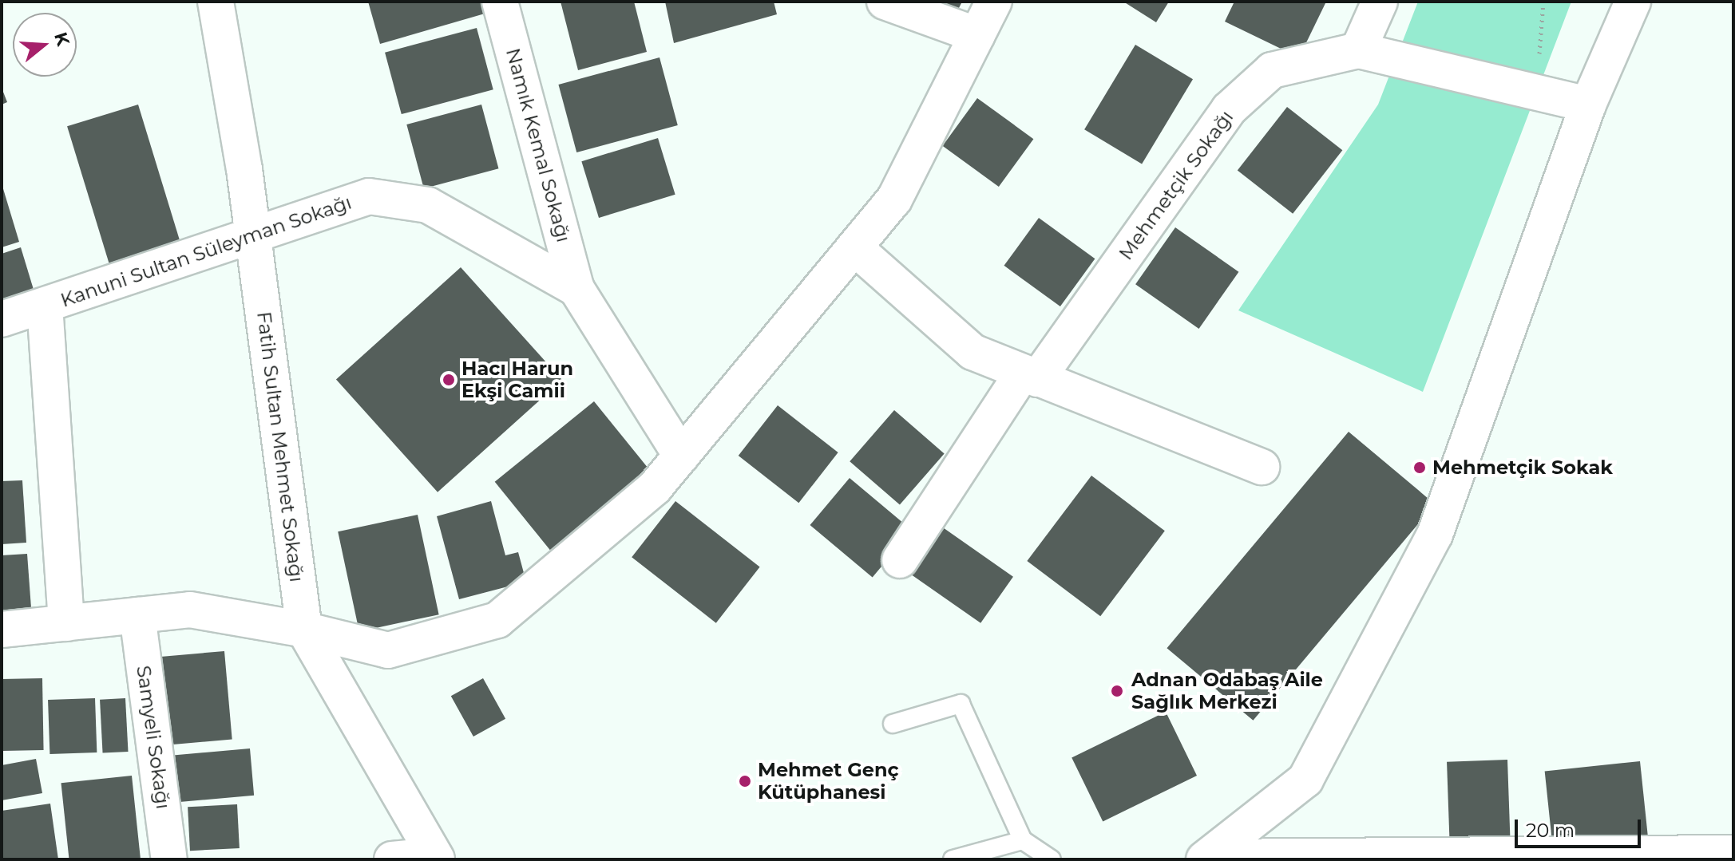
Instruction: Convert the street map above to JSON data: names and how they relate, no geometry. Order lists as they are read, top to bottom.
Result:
{
  "streets": {
    "street": [
      "Namık Kemal Sokağı",
      "Mehmetçik Sokağı",
      "Kanuni Sultan Süleyman Sokağı",
      "Fatih Sultan Mehmet Sokağı",
      "Samyeli Sokağı"
    ]
  },
  "crossings": [
    ["Namık Kemal Sokağı", "Kanuni Sultan Süleyman Sokağı"],
    ["Kanuni Sultan Süleyman Sokağı", "Fatih Sultan Mehmet Sokağı"]
  ],
  "places": [
    "Hacı Harun Ekşi Camii",
    "Mehmetçik Sokak",
    "Adnan Odabaş Aile Sağlık Merkezi",
    "Mehmet Genç Kütüphanesi"
  ],
  "scale_bar": "20 m",
  "north": "right"
}
